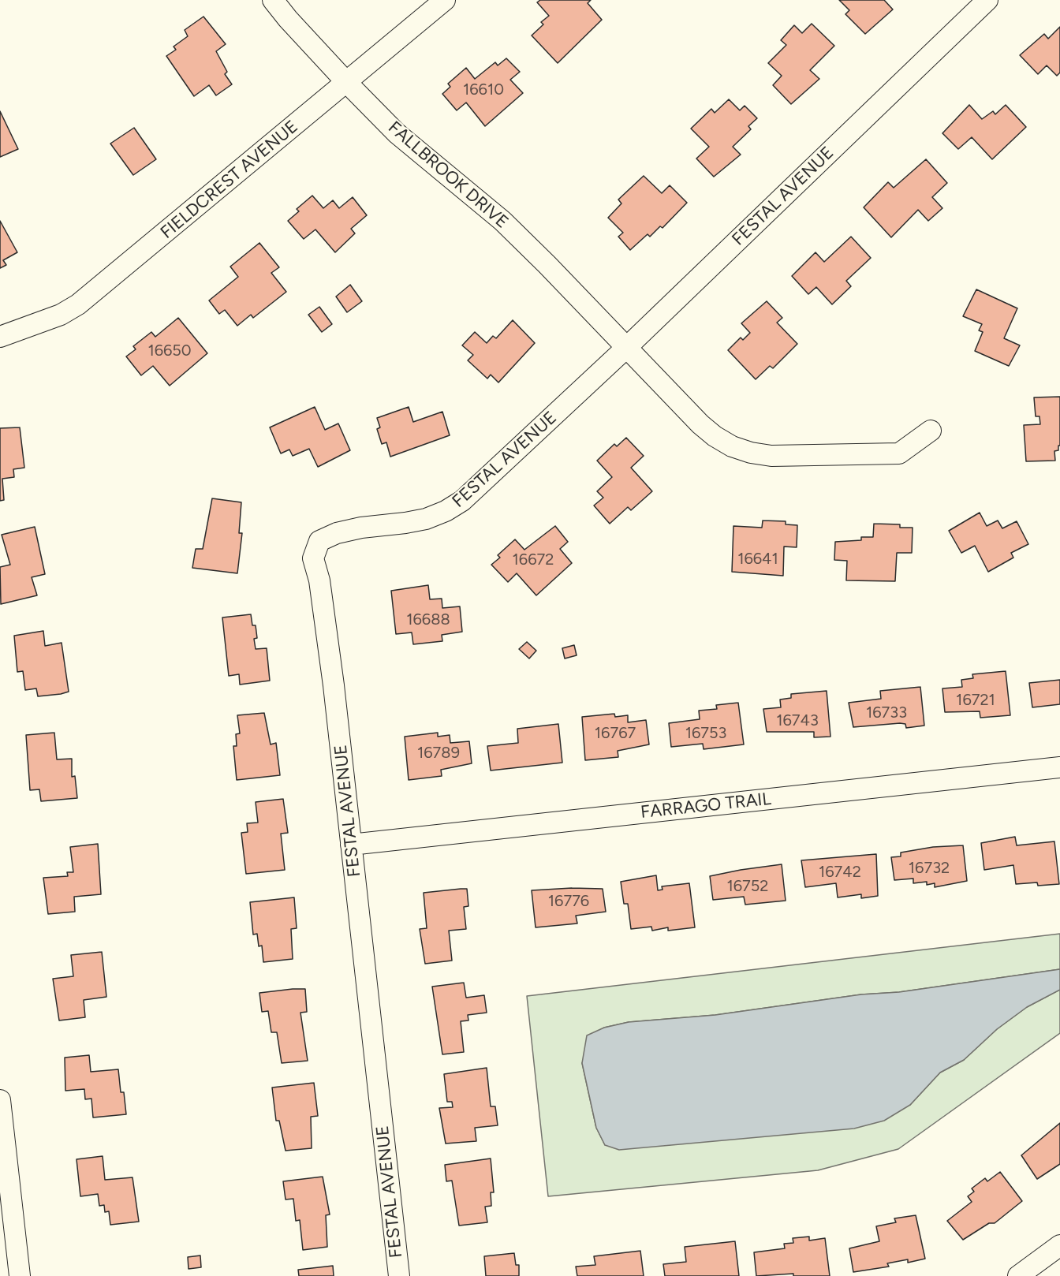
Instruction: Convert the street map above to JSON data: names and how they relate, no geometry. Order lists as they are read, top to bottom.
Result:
{
  "streets": {
    "street": [
      "FALLBROOK DRIVE",
      "FIELDCREST AVENUE",
      "FESTAL AVENUE",
      "FARRAGO TRAIL"
    ]
  },
  "crossings": [
    ["FALLBROOK DRIVE", "FIELDCREST AVENUE"],
    ["FALLBROOK DRIVE", "FESTAL AVENUE"],
    ["FESTAL AVENUE", "FARRAGO TRAIL"]
  ],
  "house_numbers": [
    "16610",
    "16650",
    "16641",
    "16672",
    "16688",
    "16721",
    "16733",
    "16743",
    "16767",
    "16753",
    "16789",
    "16732",
    "16742",
    "16752",
    "16776"
  ]
}
